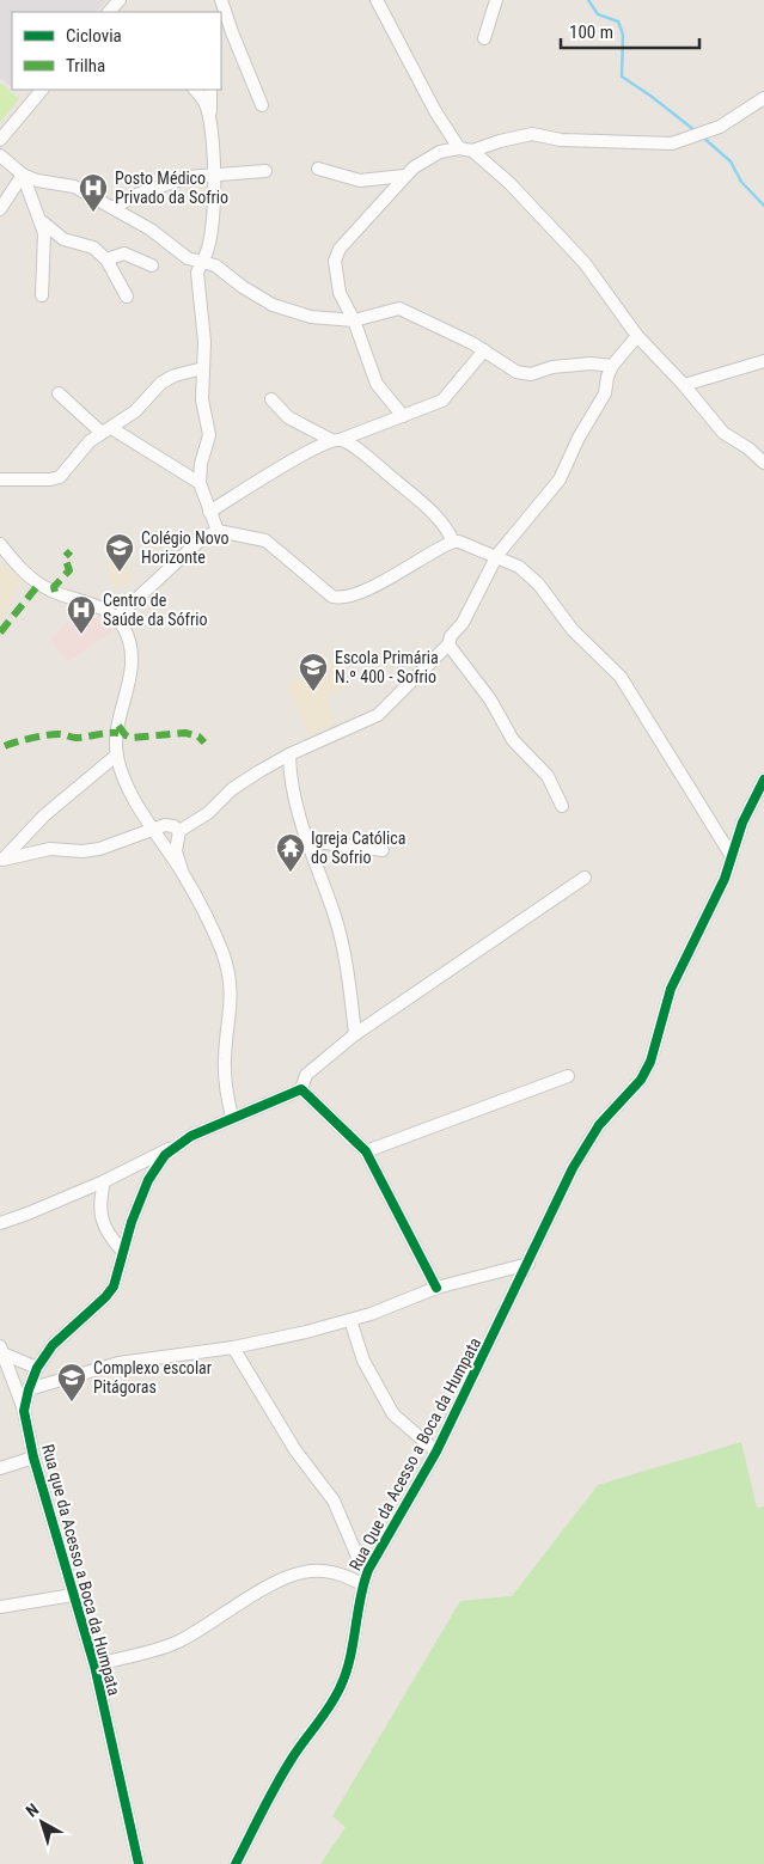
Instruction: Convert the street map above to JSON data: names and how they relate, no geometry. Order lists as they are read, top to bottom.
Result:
{
  "streets": {
    "street": ["Rua Que da Acesso a Boca da Humpata", "Rua que da Acesso a Boca da Humpata"]
  },
  "places": {
    "hospital": ["Posto Médico Privado da Sofrio", "Centro de Saúde da Sófrio"],
    "school or university": ["Colégio Novo Horizonte", "Escola Primária N.º 400 - Sofrio", "Complexo escolar Pitágoras"],
    "temple": ["Igreja Católica do Sofrio"]
  },
  "legend": ["Ciclovia", "Trilha"],
  "scale_bar": "100 m",
  "north": "top left"
}
